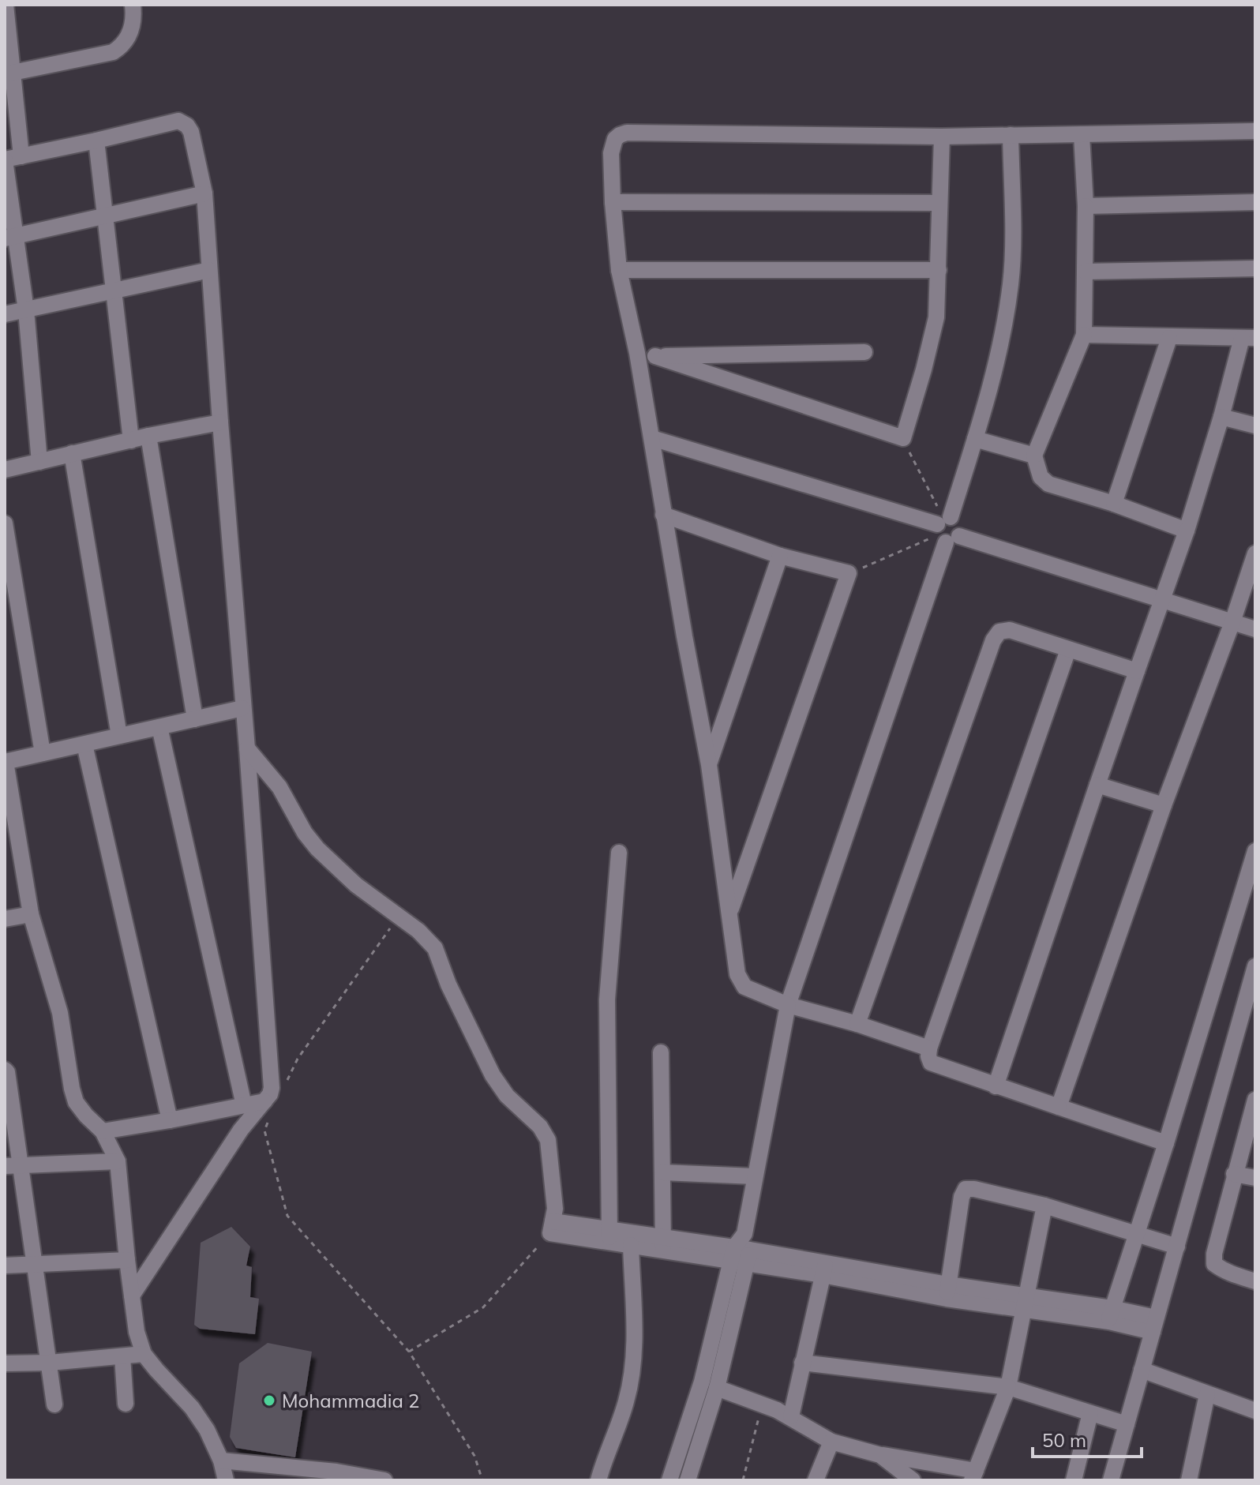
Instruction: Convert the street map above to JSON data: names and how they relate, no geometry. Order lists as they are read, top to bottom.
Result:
{
  "places": ["Mohammadia 2"],
  "scale_bar": "50 m"
}
